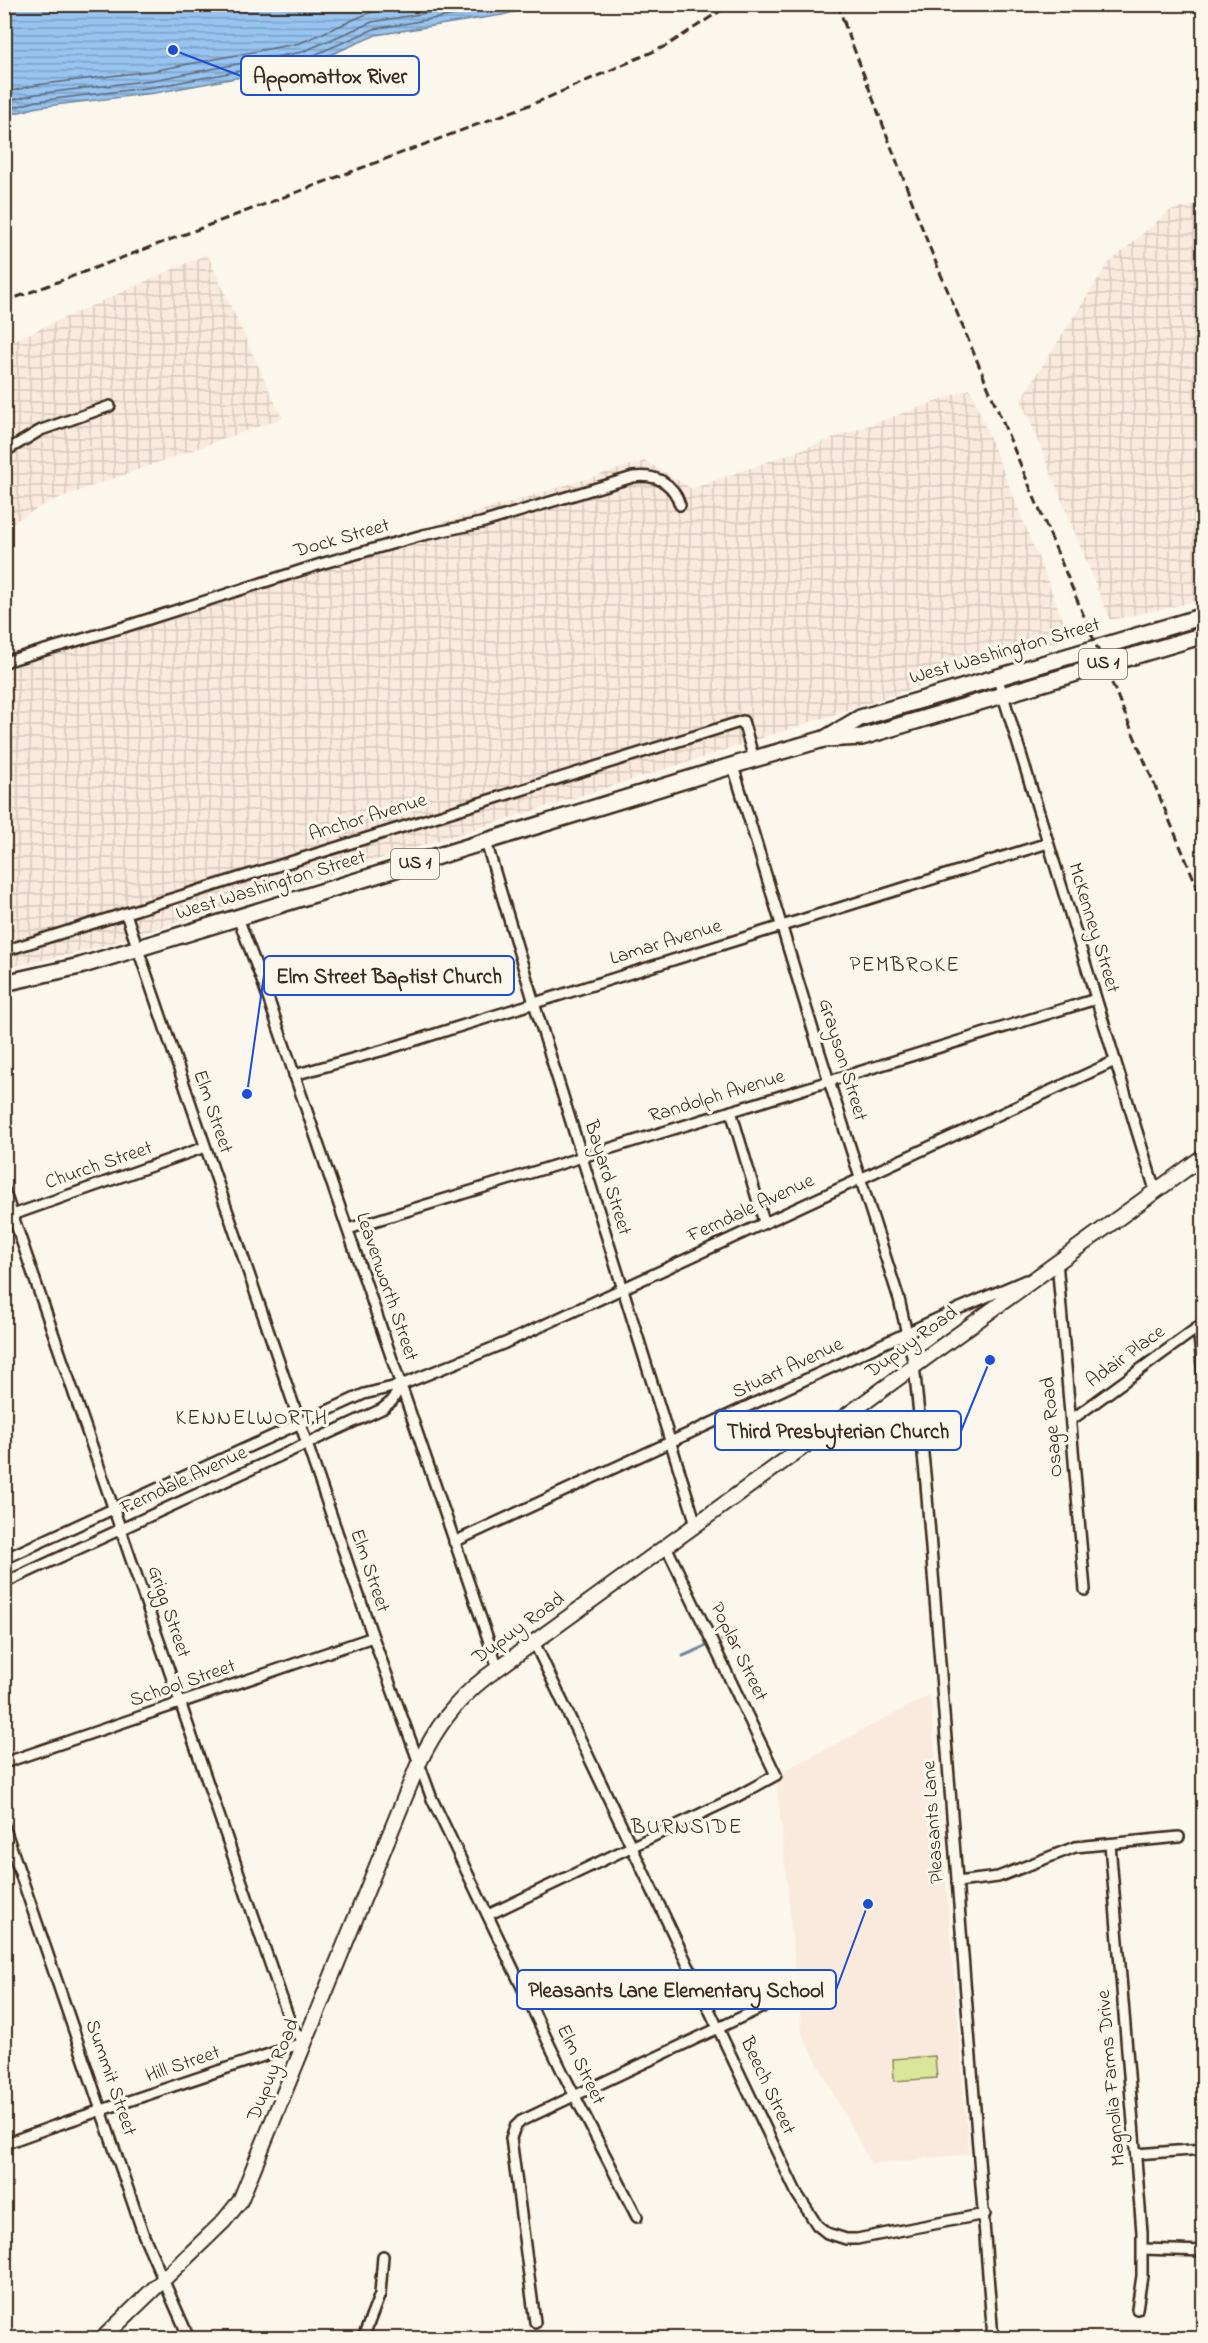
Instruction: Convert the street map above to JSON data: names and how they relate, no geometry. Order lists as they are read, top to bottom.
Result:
{
  "streets": {
    "main road": ["West Washington Street", "US 1"],
    "street": [
      "Dock Street",
      "Anchor Avenue",
      "McKenney Street",
      "Lamar Avenue",
      "Grayson Street",
      "Randolph Avenue",
      "Elm Street",
      "Church Street",
      "Bayard Street",
      "Ferndale Avenue",
      "Leavenworth Street",
      "Dupuy Road",
      "Adair Place",
      "Stuart Avenue",
      "Osage Road",
      "Grigg Street",
      "Poplar Street",
      "School Street",
      "Pleasants Lane",
      "Hill Street",
      "Summit Street",
      "Magnolia Farms Drive",
      "Beech Street"
    ]
  },
  "crossings": [
    ["West Washington Street", "Anchor Avenue"],
    ["West Washington Street", "McKenney Street"],
    ["West Washington Street", "Grayson Street"],
    ["West Washington Street", "Elm Street"],
    ["West Washington Street", "Bayard Street"],
    ["West Washington Street", "Leavenworth Street"],
    ["Anchor Avenue", "Elm Street"],
    ["McKenney Street", "Lamar Avenue"],
    ["McKenney Street", "Randolph Avenue"],
    ["McKenney Street", "Ferndale Avenue"],
    ["McKenney Street", "Dupuy Road"],
    ["Lamar Avenue", "Grayson Street"],
    ["Lamar Avenue", "Bayard Street"],
    ["Lamar Avenue", "Leavenworth Street"],
    ["Grayson Street", "Randolph Avenue"],
    ["Grayson Street", "Ferndale Avenue"],
    ["Grayson Street", "Dupuy Road"],
    ["Grayson Street", "Stuart Avenue"],
    ["Grayson Street", "Pleasants Lane"],
    ["Randolph Avenue", "Bayard Street"],
    ["Randolph Avenue", "Leavenworth Street"],
    ["Elm Street", "Church Street"],
    ["Elm Street", "Ferndale Avenue"],
    ["Elm Street", "Dupuy Road"],
    ["Elm Street", "School Street"],
    ["Church Street", "Grigg Street"],
    ["Bayard Street", "Ferndale Avenue"],
    ["Bayard Street", "Dupuy Road"],
    ["Bayard Street", "Stuart Avenue"],
    ["Ferndale Avenue", "Leavenworth Street"],
    ["Ferndale Avenue", "Grigg Street"],
    ["Leavenworth Street", "Dupuy Road"],
    ["Leavenworth Street", "Stuart Avenue"],
    ["Dupuy Road", "Stuart Avenue"],
    ["Dupuy Road", "Osage Road"],
    ["Dupuy Road", "Grigg Street"],
    ["Dupuy Road", "Poplar Street"],
    ["Dupuy Road", "Pleasants Lane"],
    ["Dupuy Road", "Hill Street"],
    ["Dupuy Road", "Summit Street"],
    ["Dupuy Road", "Beech Street"],
    ["Adair Place", "Osage Road"],
    ["Grigg Street", "School Street"],
    ["Grigg Street", "Hill Street"],
    ["Poplar Street", "Beech Street"],
    ["Pleasants Lane", "Beech Street"],
    ["Hill Street", "Summit Street"]
  ],
  "districts": ["PEMBROKE", "KENNELWORTH", "BURNSIDE"],
  "places": [
    "Appomattox River",
    "Elm Street Baptist Church",
    "Third Presbyterian Church",
    "Pleasants Lane Elementary School"
  ]
}
